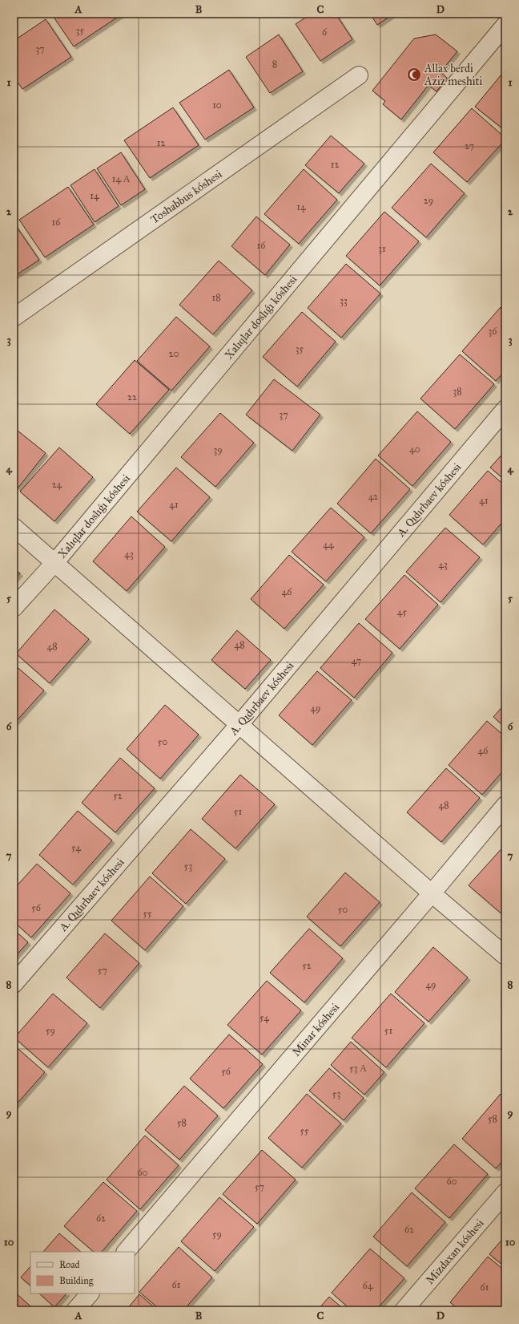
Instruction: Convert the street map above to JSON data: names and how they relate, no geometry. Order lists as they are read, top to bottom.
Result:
{
  "streets": {
    "street": [
      "Toshabbus kóshesi",
      "Xalıqlar doslıǵı kóshesi",
      "A. Qıdırbaev kóshesi",
      "Minar kóshesi",
      "Mizdaxan kóshesi"
    ]
  },
  "places": {
    "mosque": ["Allax berdi Aziz meshiti"]
  },
  "house_numbers": [
    "35",
    "6",
    "37",
    "8",
    "10",
    "12",
    "27",
    "12",
    "14 А",
    "14",
    "29",
    "14",
    "16",
    "16",
    "31",
    "18",
    "33",
    "36",
    "35",
    "20",
    "38",
    "22",
    "37",
    "40",
    "39",
    "24",
    "42",
    "41",
    "41",
    "44",
    "43",
    "43",
    "46",
    "45",
    "48",
    "48",
    "47",
    "49",
    "50",
    "46",
    "52",
    "48",
    "51",
    "54",
    "53",
    "56",
    "50",
    "55",
    "52",
    "57",
    "49",
    "54",
    "59",
    "51",
    "53 А",
    "56",
    "53",
    "58",
    "58",
    "55",
    "60",
    "60",
    "57",
    "62",
    "62",
    "59",
    "61",
    "64",
    "61"
  ],
  "legend": ["Road", "Building"],
  "grid": {
    "columns": [
      "A",
      "B",
      "C",
      "D"
    ],
    "rows": [
      "1",
      "2",
      "3",
      "4",
      "5",
      "6",
      "7",
      "8",
      "9",
      "10"
    ]
  }
}
